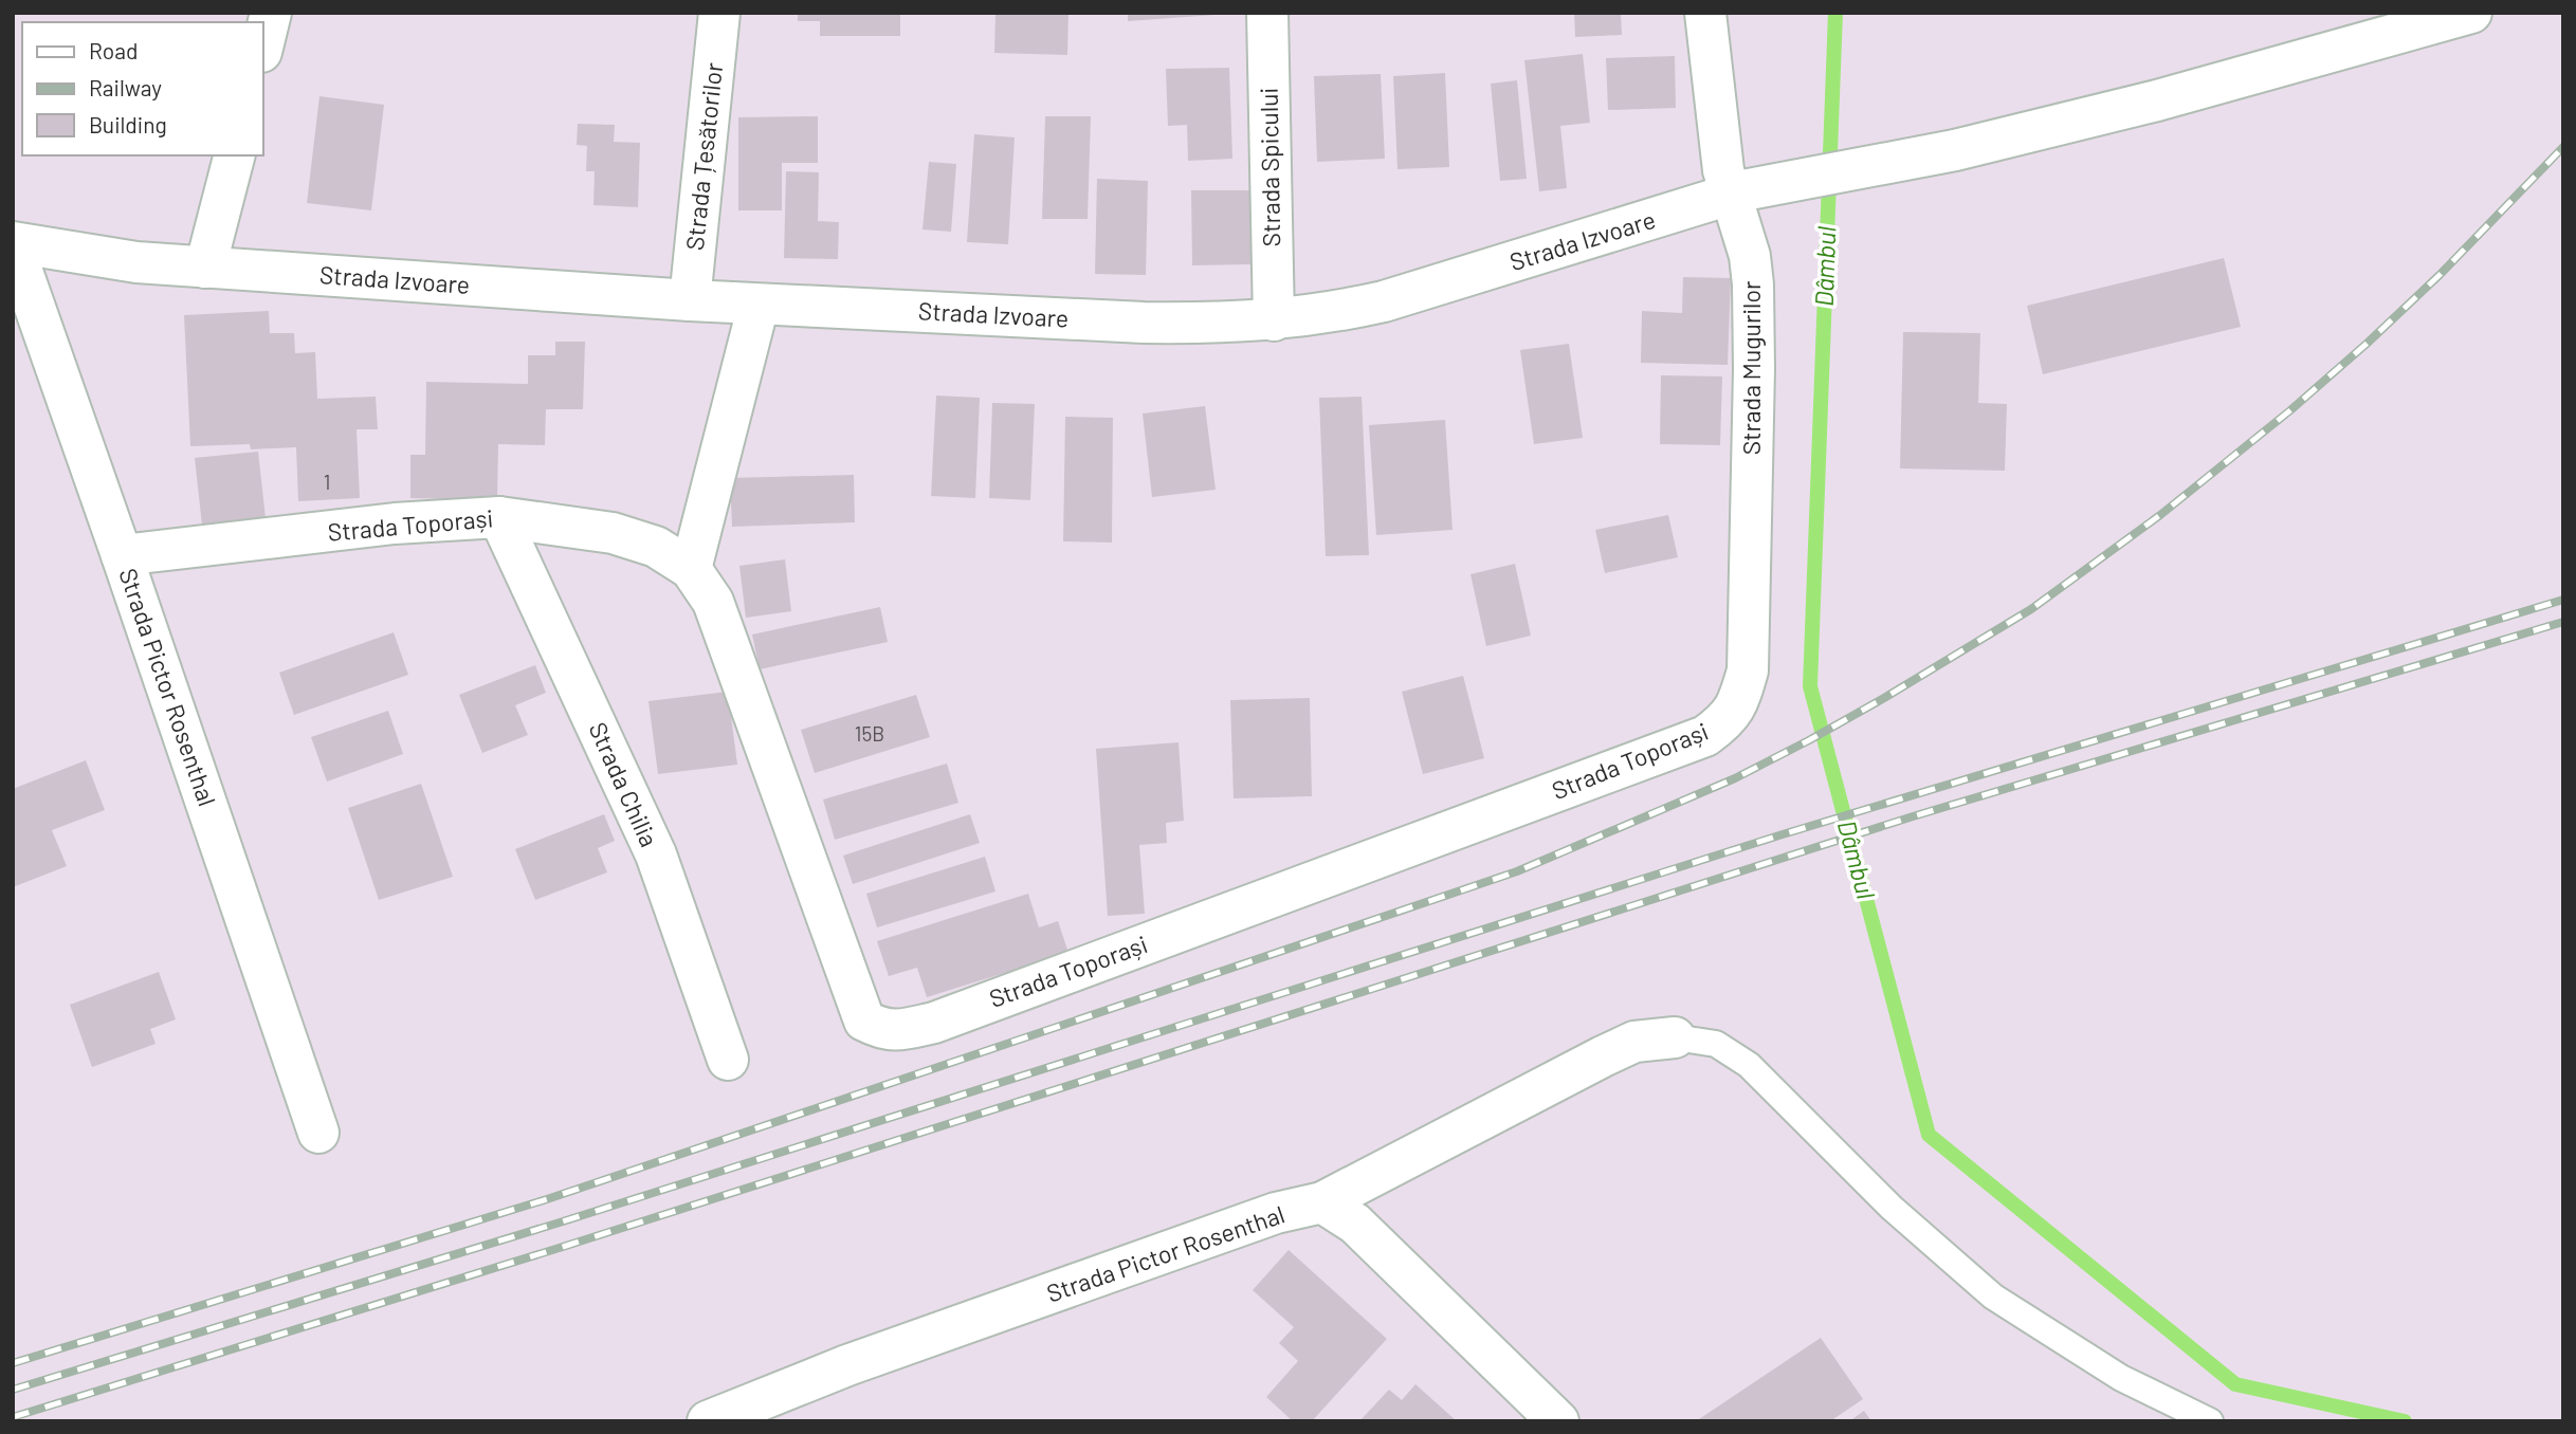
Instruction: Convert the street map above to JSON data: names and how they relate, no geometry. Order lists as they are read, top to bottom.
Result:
{
  "streets": {
    "street": [
      "Strada Țesătorilor",
      "Strada Spicului",
      "Strada Izvoare",
      "Strada Mugurilor",
      "Strada Toporași",
      "Strada Pictor Rosenthal",
      "Strada Chilia"
    ]
  },
  "crossings": [
    ["Strada Țesătorilor", "Strada Izvoare"],
    ["Strada Spicului", "Strada Izvoare"],
    ["Strada Izvoare", "Strada Mugurilor"],
    ["Strada Izvoare", "Strada Pictor Rosenthal"],
    ["Strada Mugurilor", "Strada Toporași"],
    ["Strada Toporași", "Strada Pictor Rosenthal"],
    ["Strada Toporași", "Strada Chilia"]
  ],
  "water": ["Dâmbul"],
  "house_numbers": ["1", "15B"],
  "legend": ["Road", "Railway", "Building"]
}
